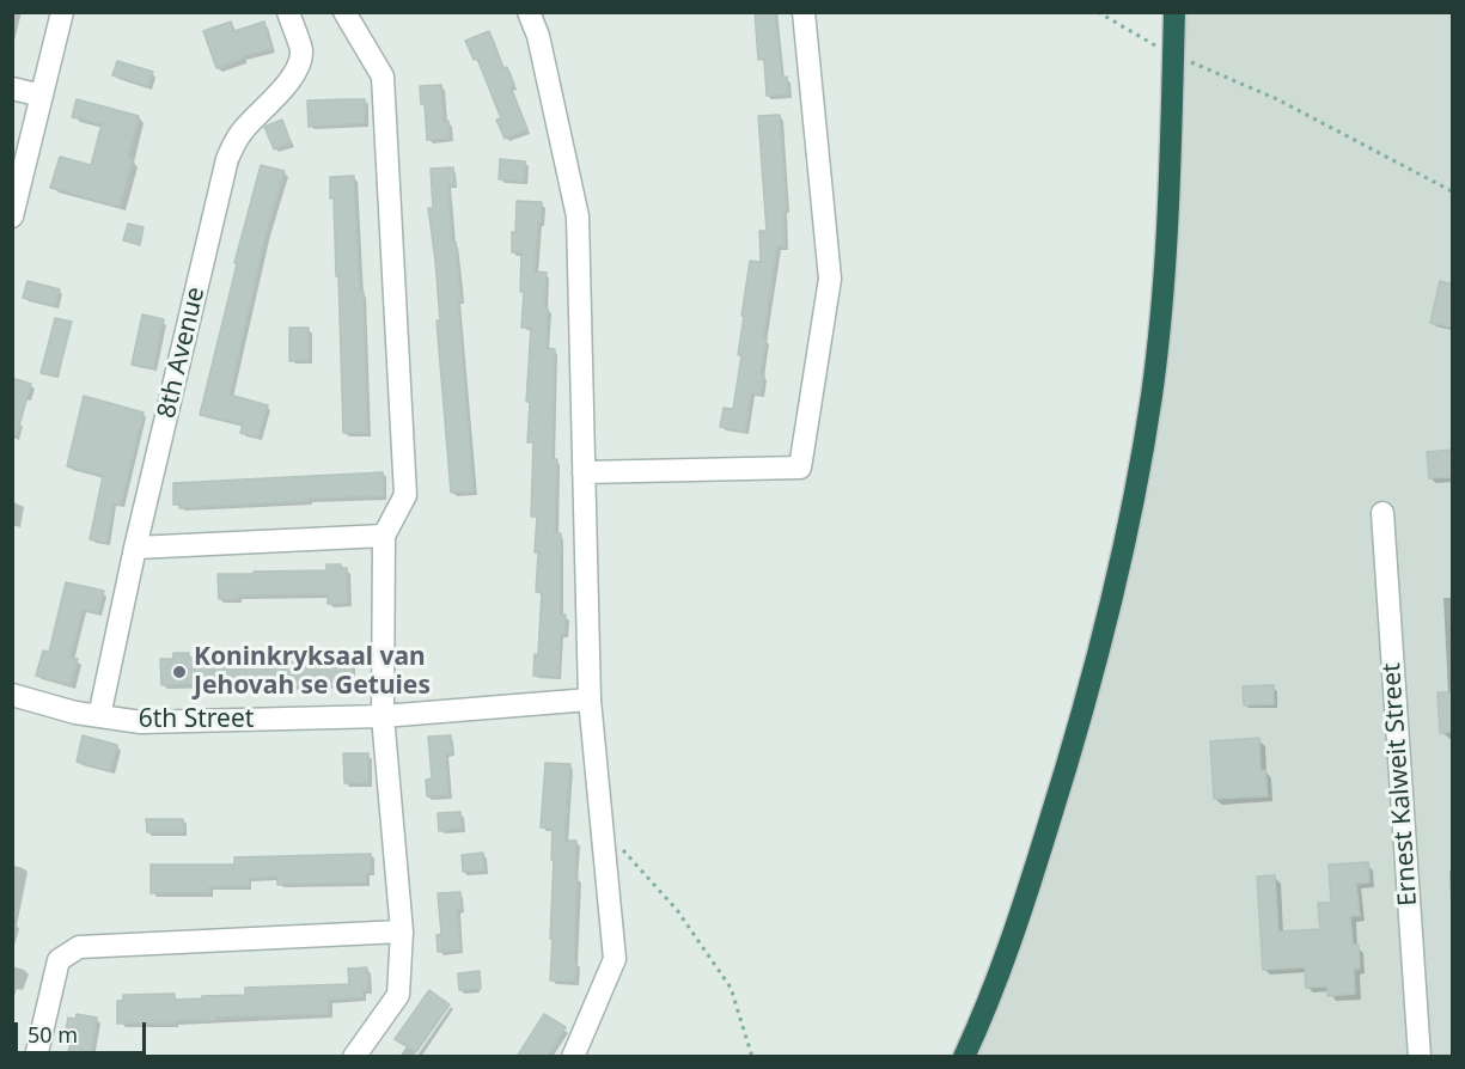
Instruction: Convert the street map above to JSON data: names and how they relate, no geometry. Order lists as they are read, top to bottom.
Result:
{
  "streets": {
    "street": ["8th Avenue", "6th Street", "Ernest Kalweit Street"]
  },
  "crossings": [
    ["8th Avenue", "6th Street"]
  ],
  "places": ["Koninkryksaal van Jehovah se Getuies"],
  "scale_bar": "50 m"
}
